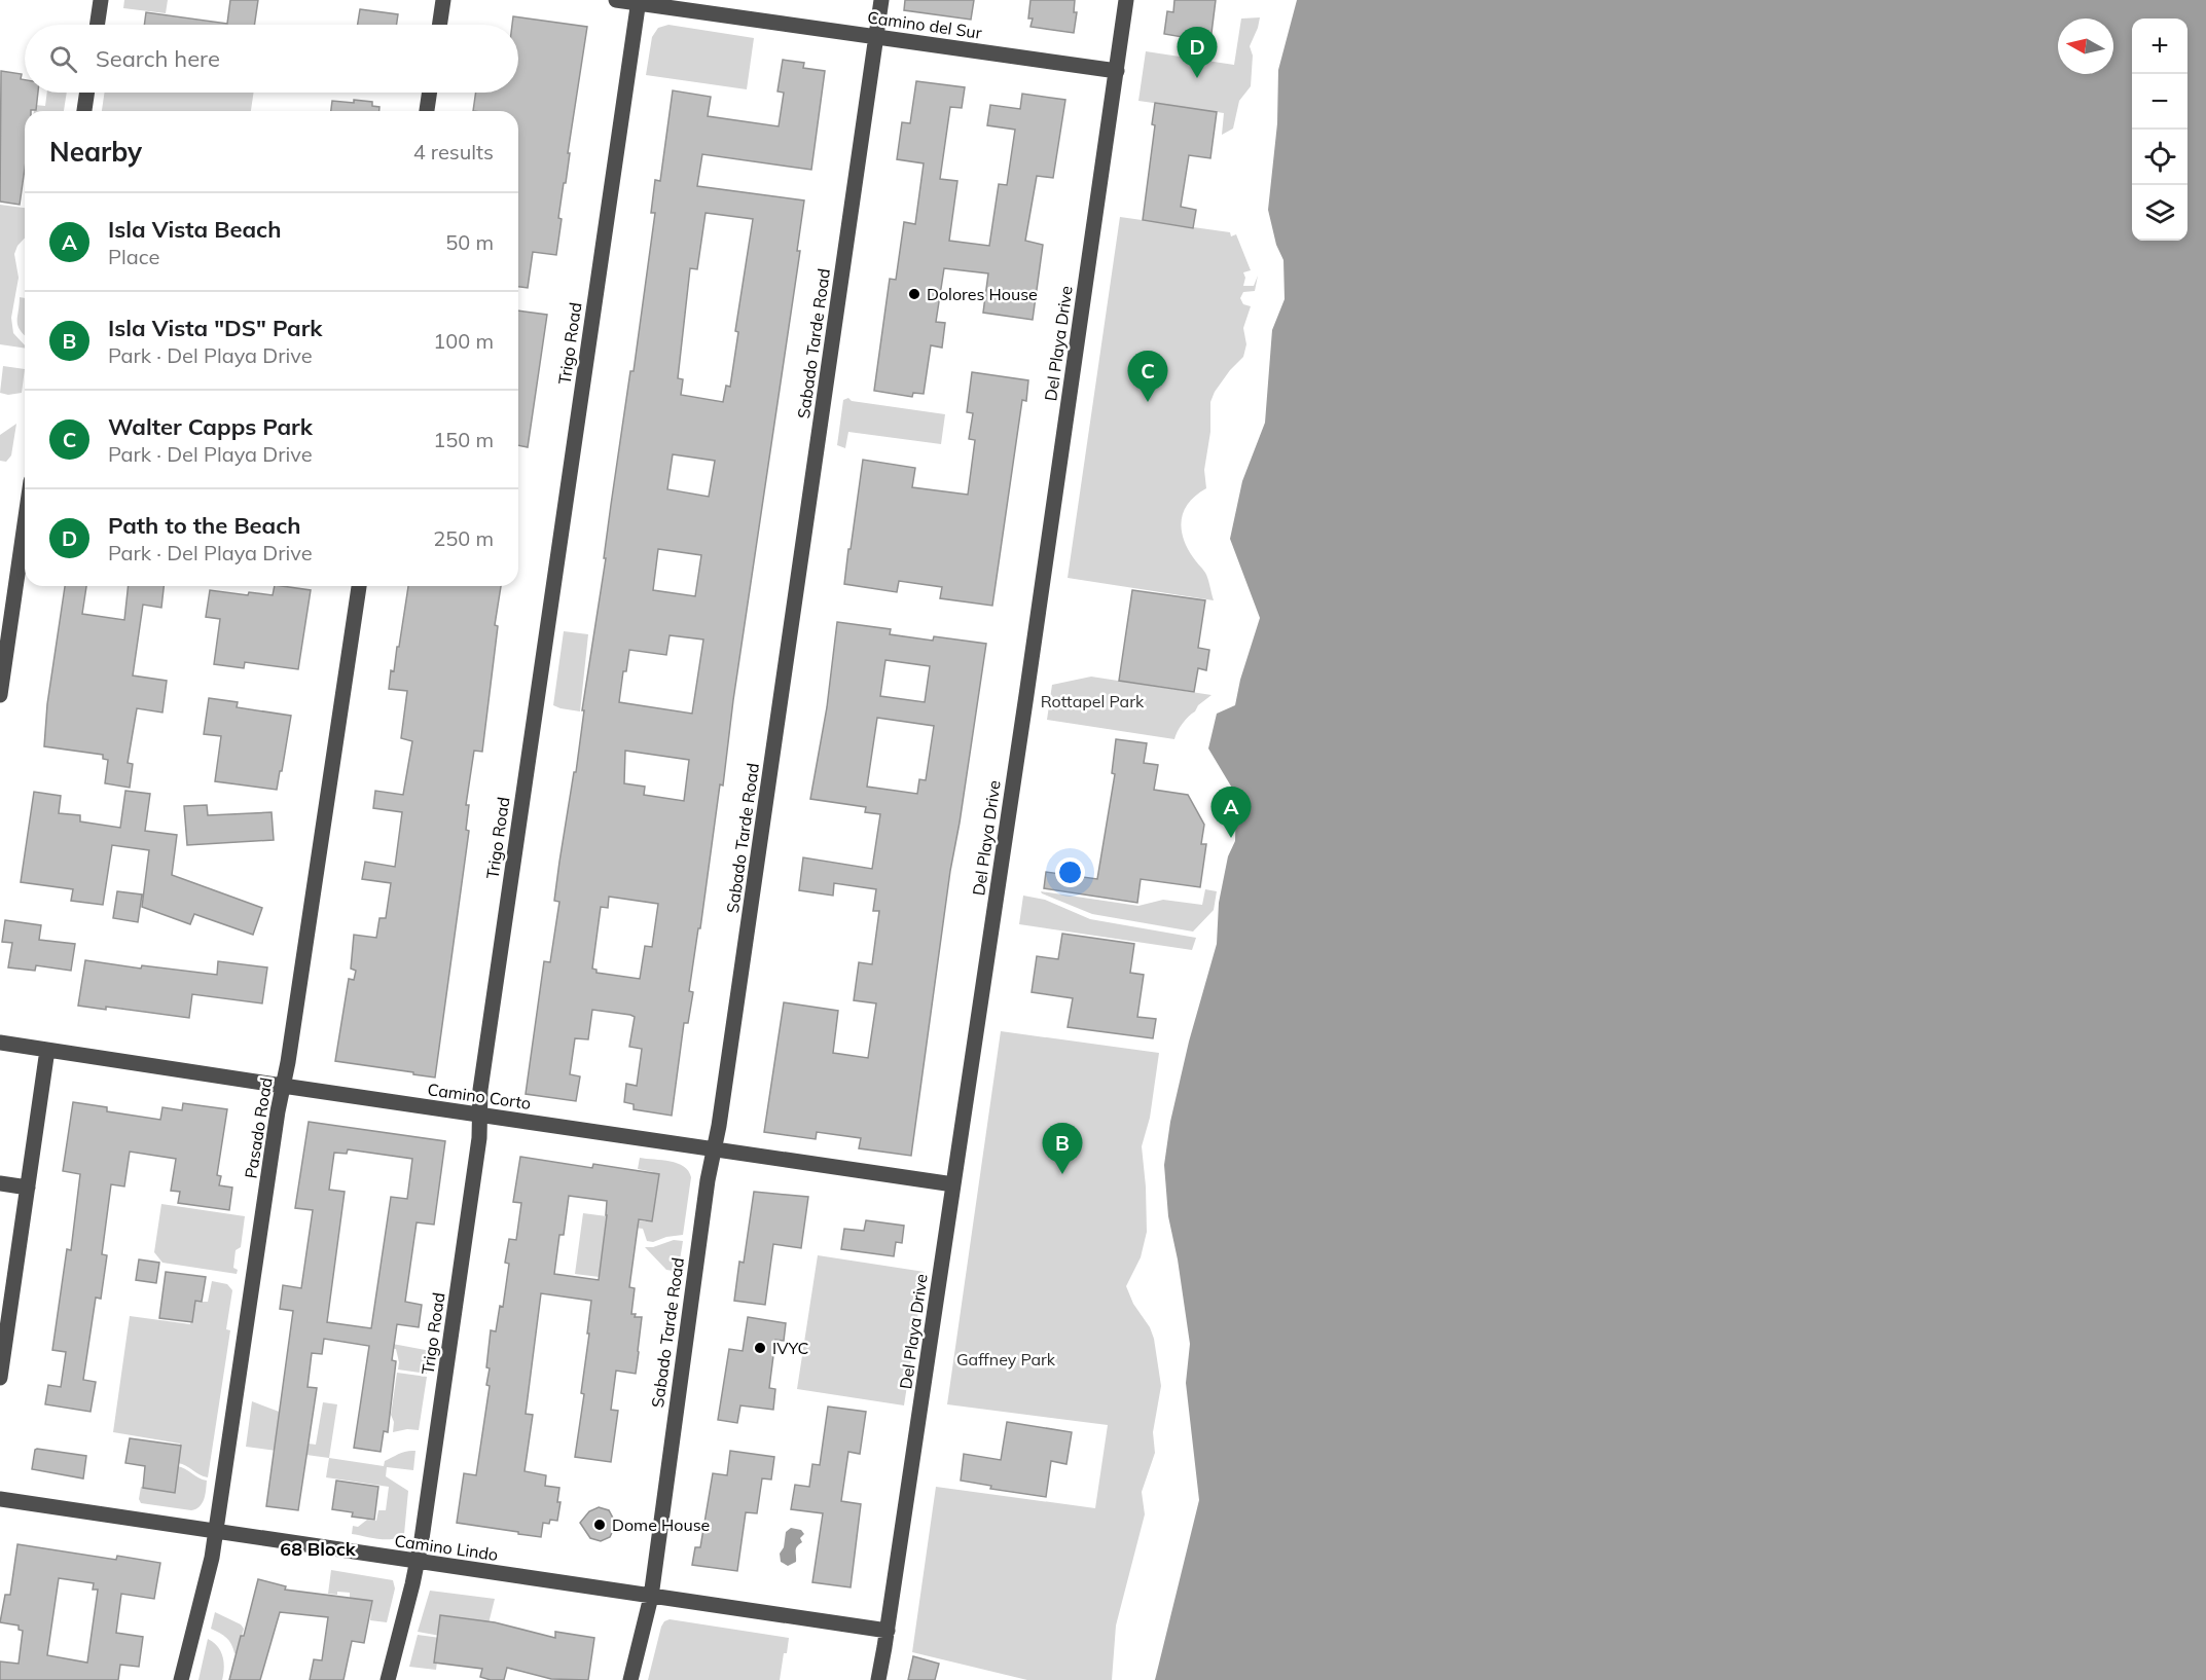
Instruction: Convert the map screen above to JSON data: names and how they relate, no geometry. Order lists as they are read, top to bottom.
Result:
{
  "streets": {
    "street": [
      "Camino del Sur",
      "Trigo Road",
      "Sabado Tarde Road",
      "Del Playa Drive",
      "Camino Corto",
      "Pasado Road",
      "Camino Lindo"
    ]
  },
  "crossings": [
    ["Camino del Sur", "Trigo Road"],
    ["Camino del Sur", "Sabado Tarde Road"],
    ["Camino del Sur", "Del Playa Drive"],
    ["Trigo Road", "Camino Corto"],
    ["Trigo Road", "Camino Lindo"],
    ["Sabado Tarde Road", "Camino Corto"],
    ["Sabado Tarde Road", "Camino Lindo"],
    ["Del Playa Drive", "Camino Corto"],
    ["Del Playa Drive", "Camino Lindo"],
    ["Camino Corto", "Pasado Road"],
    ["Pasado Road", "Camino Lindo"]
  ],
  "districts": ["68 Block"],
  "parks": ["Rottapel Park", "Gaffney Park"],
  "places": ["Dolores House", "IVYC", "Dome House"],
  "north": "left",
  "page": {
    "map_buttons": ["+", "−"],
    "search": "Search here",
    "pins": [
      "D",
      "C",
      "A",
      "B"
    ],
    "heading": ["Nearby", "4 results"],
    "list": [
      {
        "mark": "A",
        "name": "Isla Vista Beach",
        "note": "Place",
        "value": "50 m"
      },
      {
        "mark": "B",
        "name": "Isla Vista \"DS\" Park",
        "note": "Park · Del Playa Drive",
        "value": "100 m"
      },
      {
        "mark": "C",
        "name": "Walter Capps Park",
        "note": "Park · Del Playa Drive",
        "value": "150 m"
      },
      {
        "mark": "D",
        "name": "Path to the Beach",
        "note": "Park · Del Playa Drive",
        "value": "250 m"
      }
    ]
  }
}
